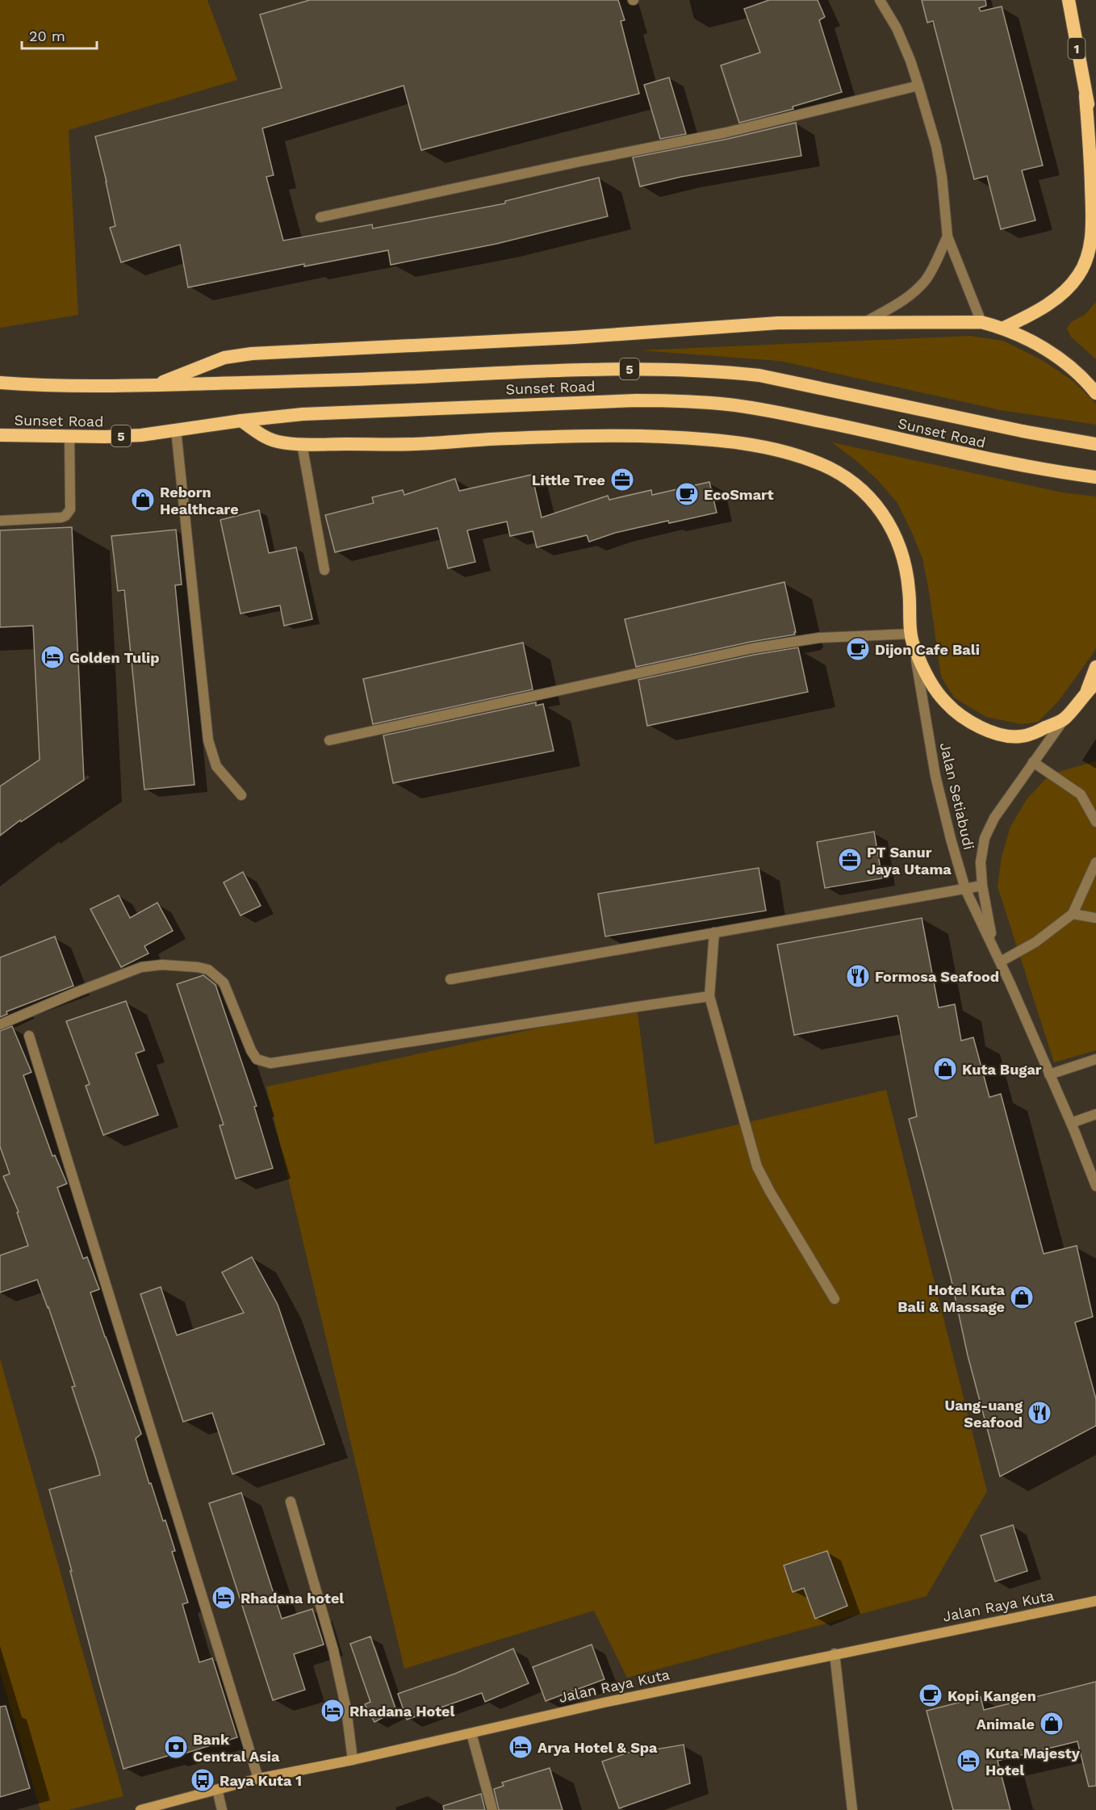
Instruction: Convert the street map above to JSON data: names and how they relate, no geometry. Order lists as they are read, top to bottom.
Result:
{
  "streets": {
    "highway": ["1", "5", "Sunset Road"],
    "main road": ["Jalan Raya Kuta"],
    "street": ["Jalan Setiabudi"]
  },
  "places": {
    "office": ["Little Tree", "PT Sanur Jaya Utama"],
    "cafe": ["EcoSmart", "Dijon Cafe Bali", "Kopi Kangen"],
    "shop": [
      "Reborn Healthcare",
      "Kuta Bugar",
      "Hotel Kuta Bali & Massage",
      "Animale"
    ],
    "hotel": [
      "Golden Tulip",
      "Rhadana hotel",
      "Rhadana Hotel",
      "Arya Hotel & Spa",
      "Kuta Majesty Hotel"
    ],
    "restaurant": ["Formosa Seafood", "Uang-uang Seafood"],
    "bank": ["Bank Central Asia"],
    "bus stop": ["Raya Kuta 1"]
  },
  "scale_bar": "20 m"
}
